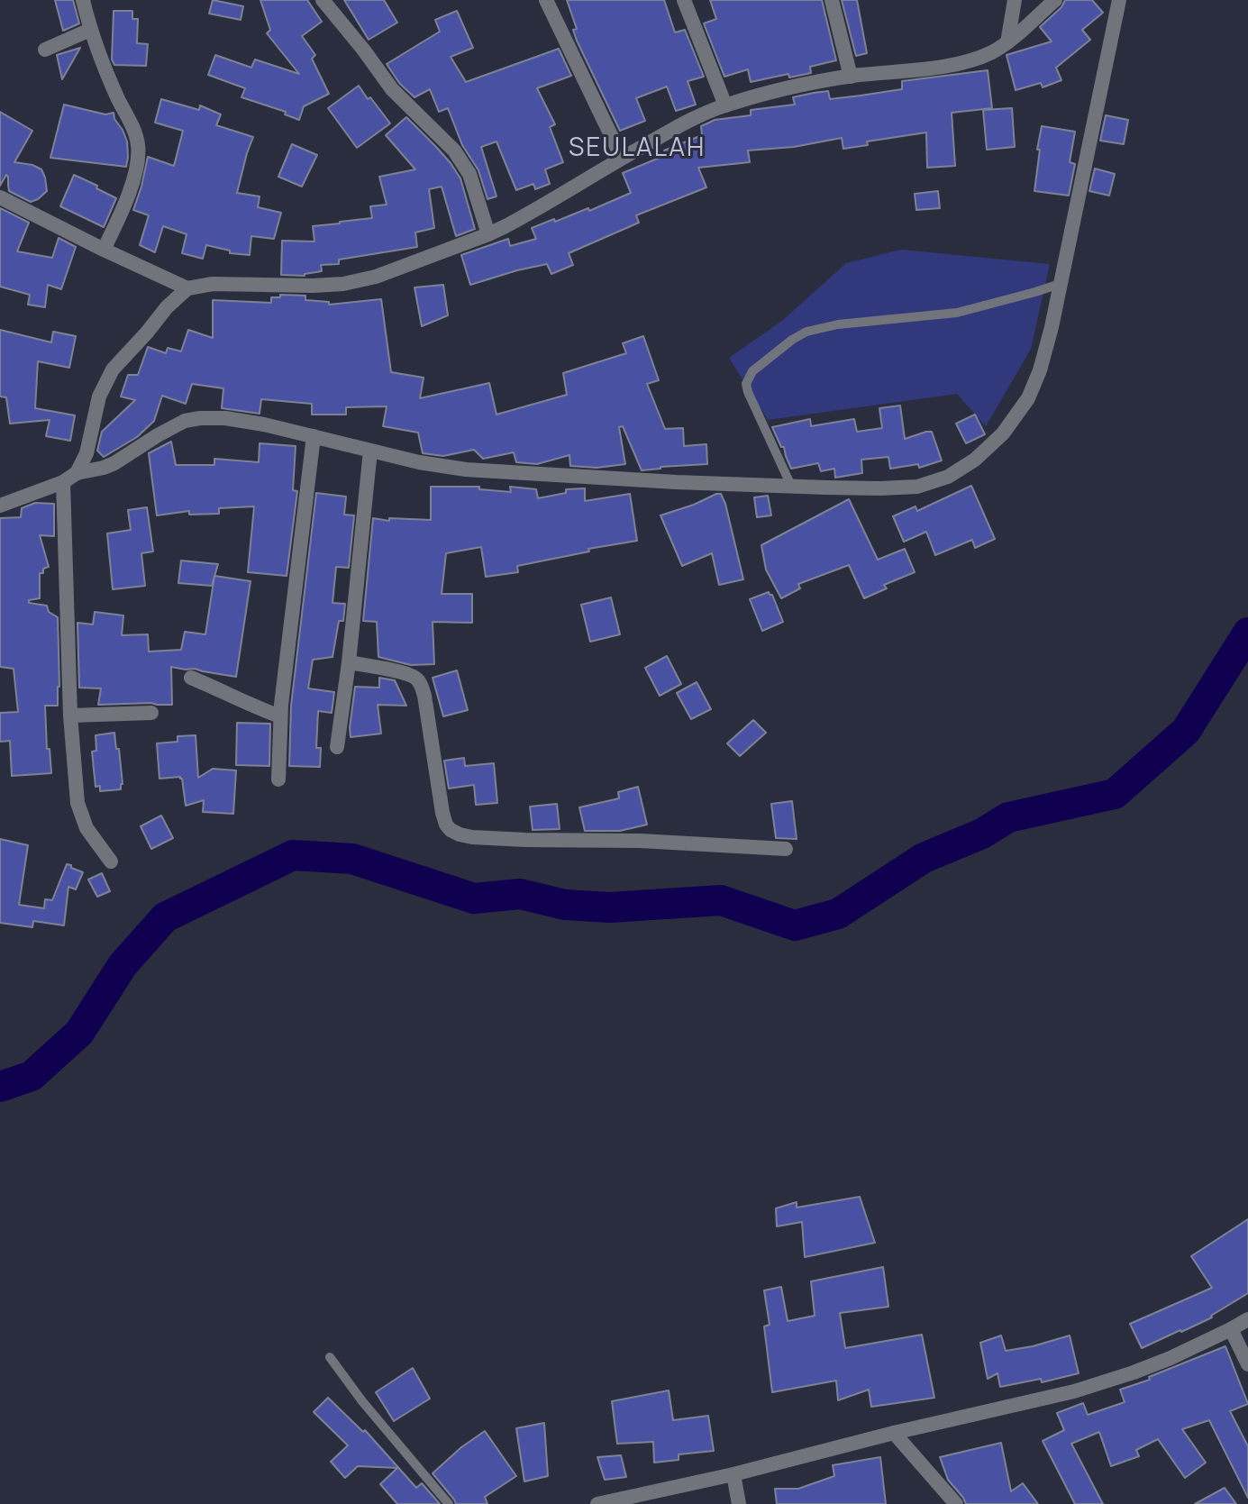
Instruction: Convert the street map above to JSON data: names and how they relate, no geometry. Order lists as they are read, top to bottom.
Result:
{
  "districts": ["SEULALAH"]
}
